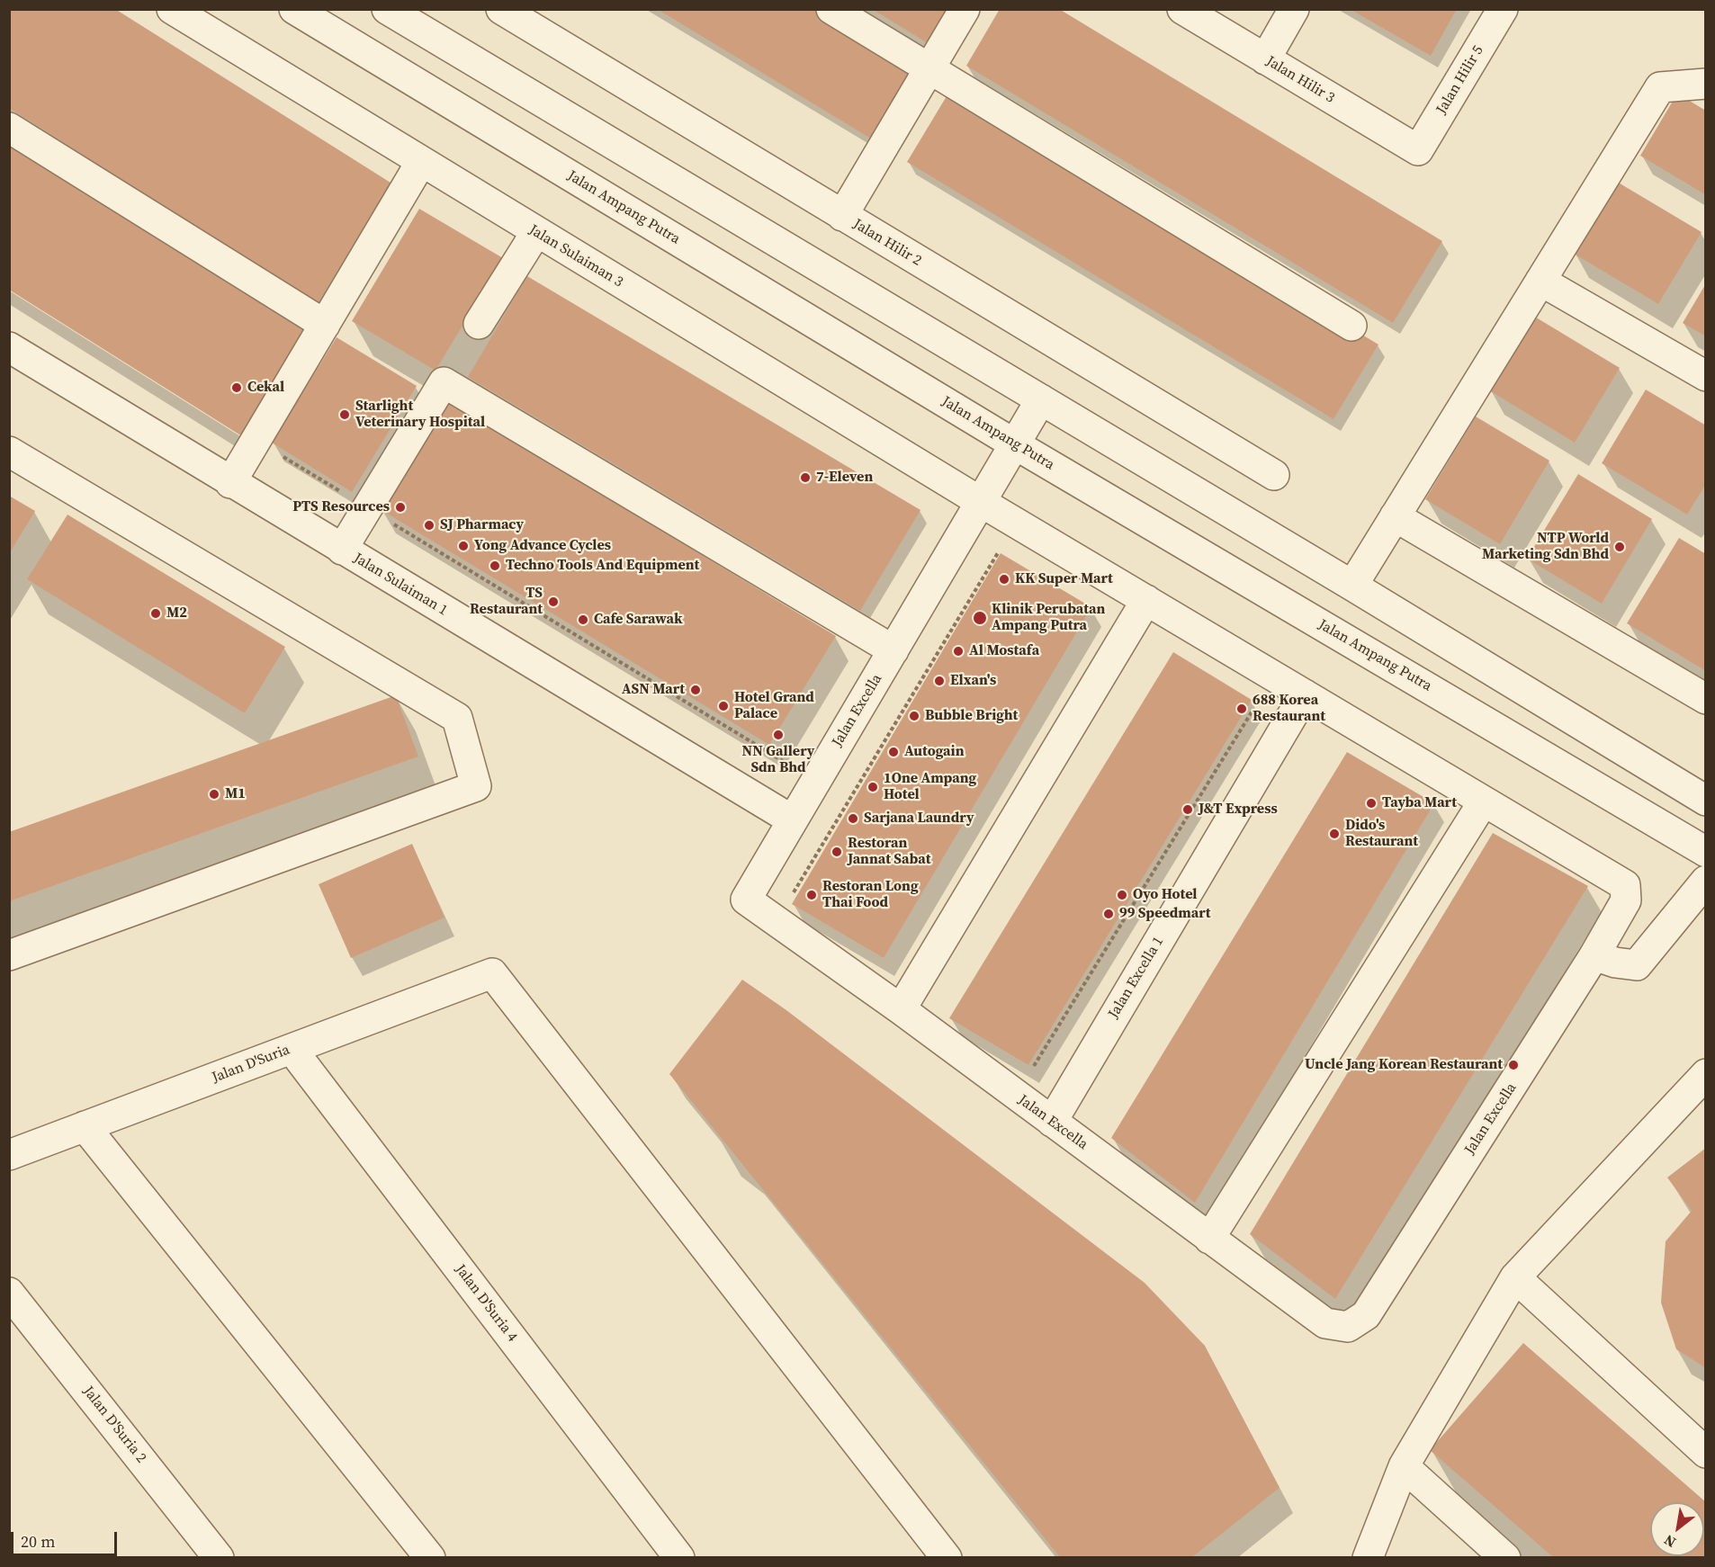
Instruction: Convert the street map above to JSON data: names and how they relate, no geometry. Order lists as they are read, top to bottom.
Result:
{
  "streets": {
    "street": [
      "Jalan Hilir 3",
      "Jalan Hilir 5",
      "Jalan Ampang Putra",
      "Jalan Hilir 2",
      "Jalan Sulaiman 3",
      "Jalan Sulaiman 1",
      "Jalan Excella",
      "Jalan Excella 1",
      "Jalan D'Suria",
      "Jalan D'Suria 4",
      "Jalan D'Suria 2"
    ]
  },
  "crossings": [
    ["Jalan Hilir 3", "Jalan Hilir 5"],
    ["Jalan Ampang Putra", "Jalan Excella"],
    ["Jalan Sulaiman 3", "Jalan Excella"],
    ["Jalan Sulaiman 3", "Jalan Excella 1"],
    ["Jalan Sulaiman 1", "Jalan Excella"],
    ["Jalan Excella", "Jalan Excella 1"],
    ["Jalan D'Suria", "Jalan D'Suria 4"]
  ],
  "places": [
    "Cekal",
    "Starlight Veterinary Hospital",
    "7-Eleven",
    "PTS Resources",
    "SJ Pharmacy",
    "Yong Advance Cycles",
    "NTP World Marketing Sdn Bhd",
    "Techno Tools And Equipment",
    "KK Super Mart",
    "TS Restaurant",
    "M2",
    "Klinik Perubatan Ampang Putra",
    "Cafe Sarawak",
    "Al Mostafa",
    "Elxan's",
    "ASN Mart",
    "Hotel Grand Palace",
    "688 Korea Restaurant",
    "Bubble Bright",
    "NN Gallery Sdn Bhd",
    "Autogain",
    "1One Ampang Hotel",
    "M1",
    "Tayba Mart",
    "J&T Express",
    "Sarjana Laundry",
    "Dido's Restaurant",
    "Restoran Jannat Sabat",
    "Restoran Long Thai Food",
    "Oyo Hotel",
    "99 Speedmart",
    "Uncle Jang Korean Restaurant"
  ],
  "scale_bar": "20 m",
  "north": "bottom left"
}
